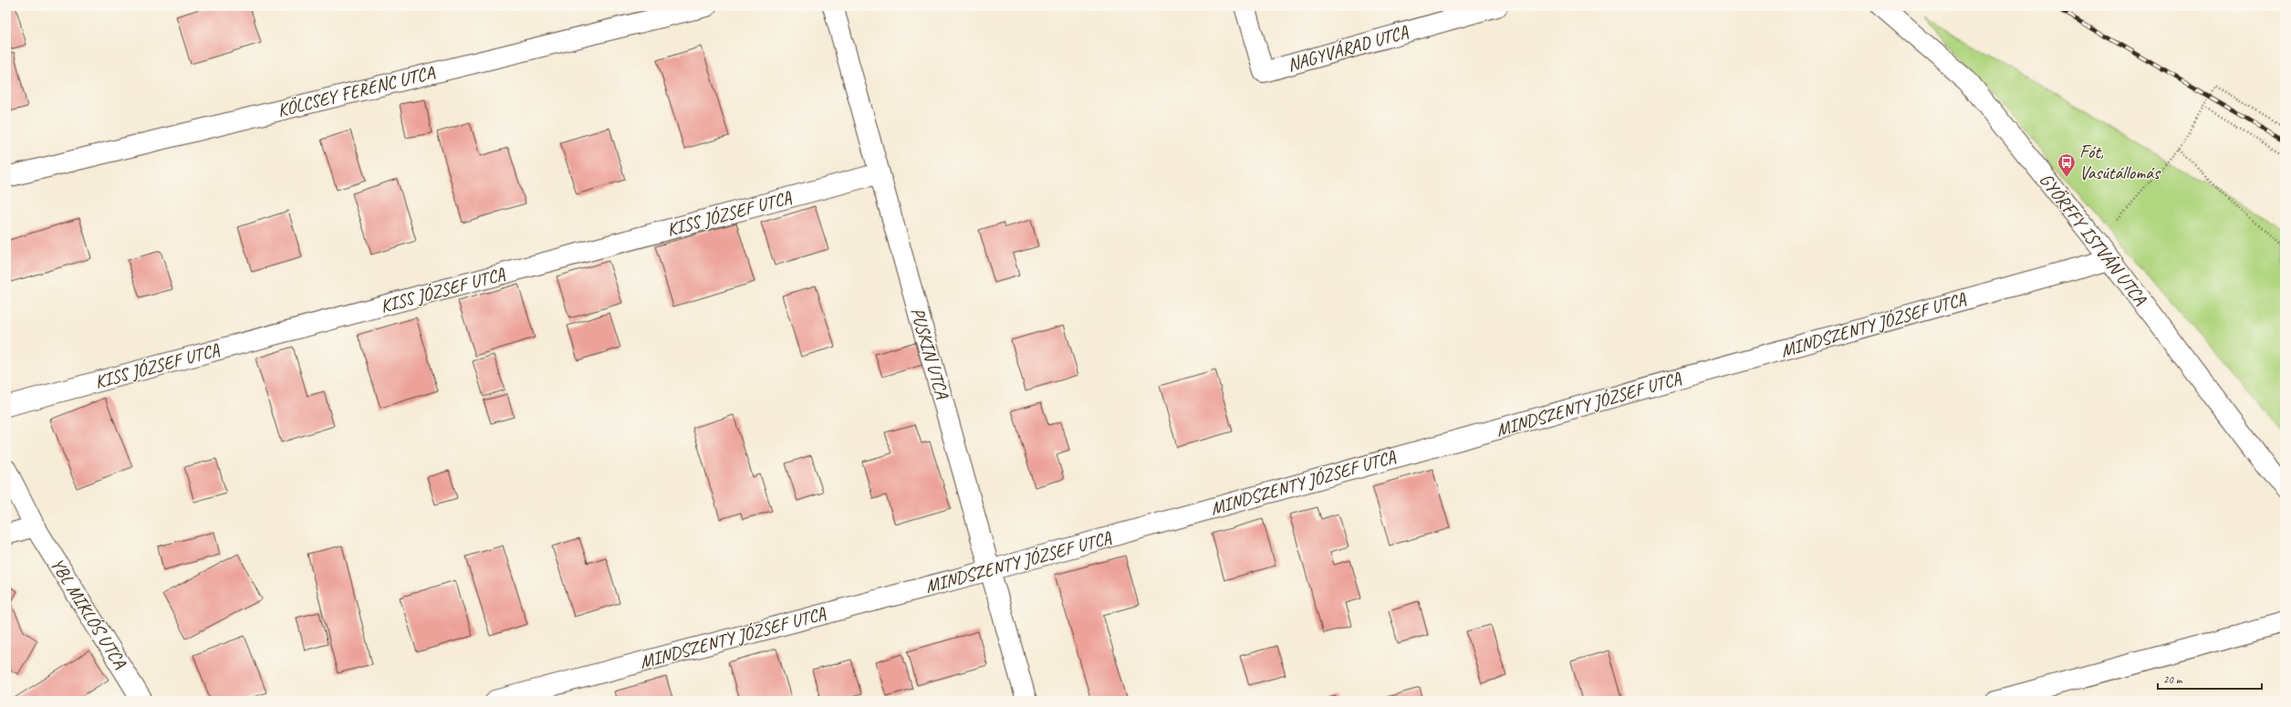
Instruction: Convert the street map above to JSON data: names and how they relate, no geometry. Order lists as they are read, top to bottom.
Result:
{
  "streets": {
    "street": [
      "NAGYVÁRAD UTCA",
      "KÖLCSEY FERENC UTCA",
      "KISS JÓZSEF UTCA",
      "GYŐRFFY ISTVÁN UTCA",
      "MINDSZENTY JÓZSEF UTCA",
      "PUSKIN UTCA",
      "YBL MIKLÓS UTCA"
    ]
  },
  "crossings": [
    ["KISS JÓZSEF UTCA", "PUSKIN UTCA"],
    ["GYŐRFFY ISTVÁN UTCA", "MINDSZENTY JÓZSEF UTCA"],
    ["MINDSZENTY JÓZSEF UTCA", "PUSKIN UTCA"]
  ],
  "places": {
    "bus stop": ["Fót, Vasútállomás"]
  },
  "scale_bar": "20 m"
}
